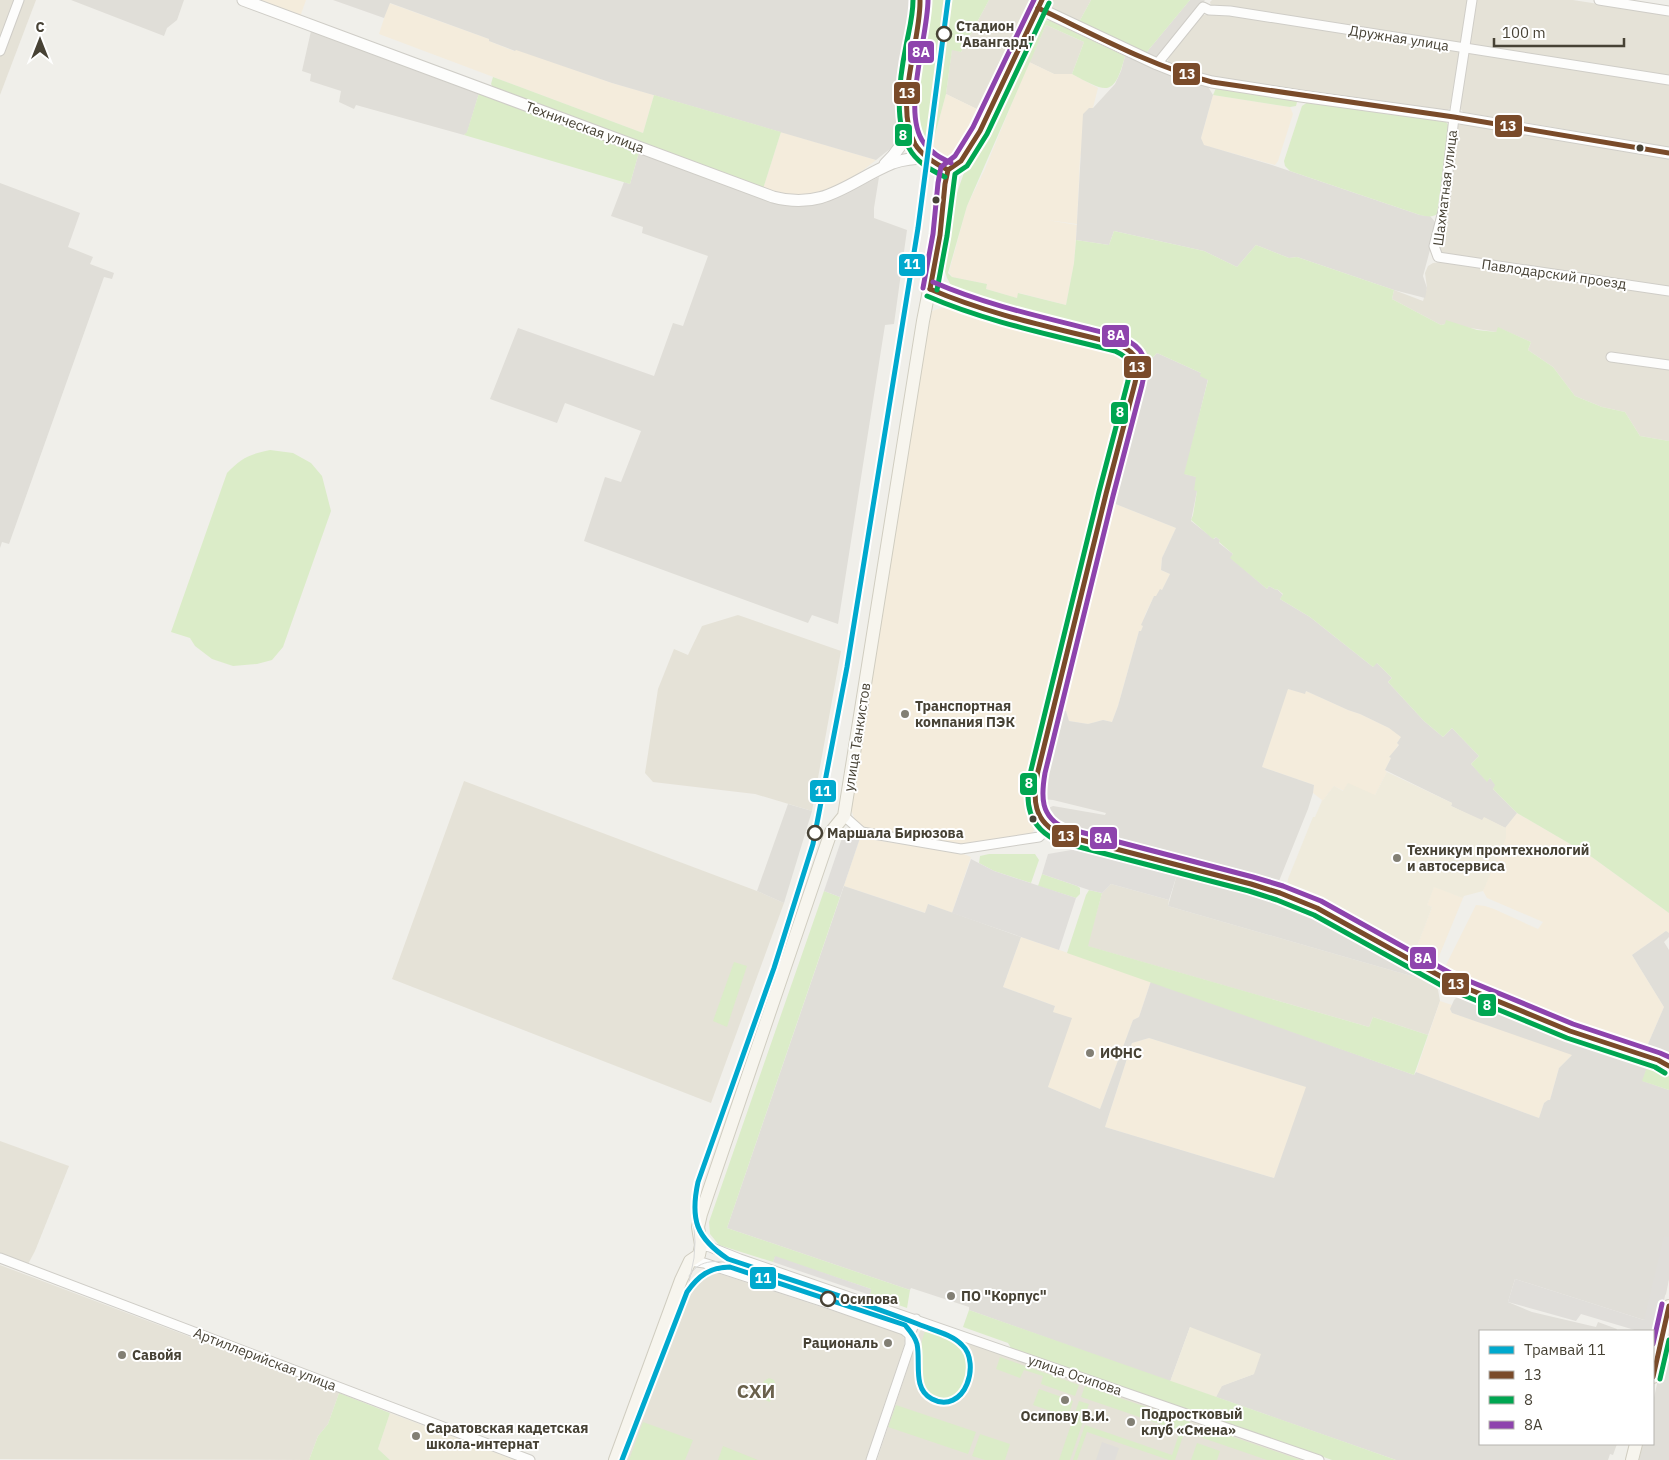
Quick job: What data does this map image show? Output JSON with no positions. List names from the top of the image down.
{
  "streets": {
    "main road": ["улица Танкистов"],
    "street": [
      "Дружная улица",
      "Техническая улица",
      "Шахматная улица",
      "Павлодарский проезд",
      "Артиллерийская улица",
      "улица Осипова"
    ]
  },
  "crossings": [
    ["Дружная улица", "Шахматная улица"],
    ["Шахматная улица", "Павлодарский проезд"],
    ["улица Танкистов", "улица Осипова"]
  ],
  "districts": ["СХИ"],
  "places": [
    "Стадион \"Авангард\"",
    "Транспортная компания ПЭК",
    "Маршала Бирюзова",
    "Техникум промтехнологий и автосервиса",
    "ИФНС",
    "ПО \"Корпус\"",
    "Осипова",
    "Рациональ",
    "Савойя",
    "Осипову В.И.",
    "Подростковый клуб «Смена»",
    "Саратовская кадетская школа-интернат"
  ],
  "lines": [
    "tram line 11",
    "transit line 13",
    "transit line 8",
    "transit line 8А"
  ],
  "legend": [
    "Трамвай 11",
    "13",
    "8",
    "8А"
  ],
  "scale_bar": "100 m",
  "north": "top"
}
